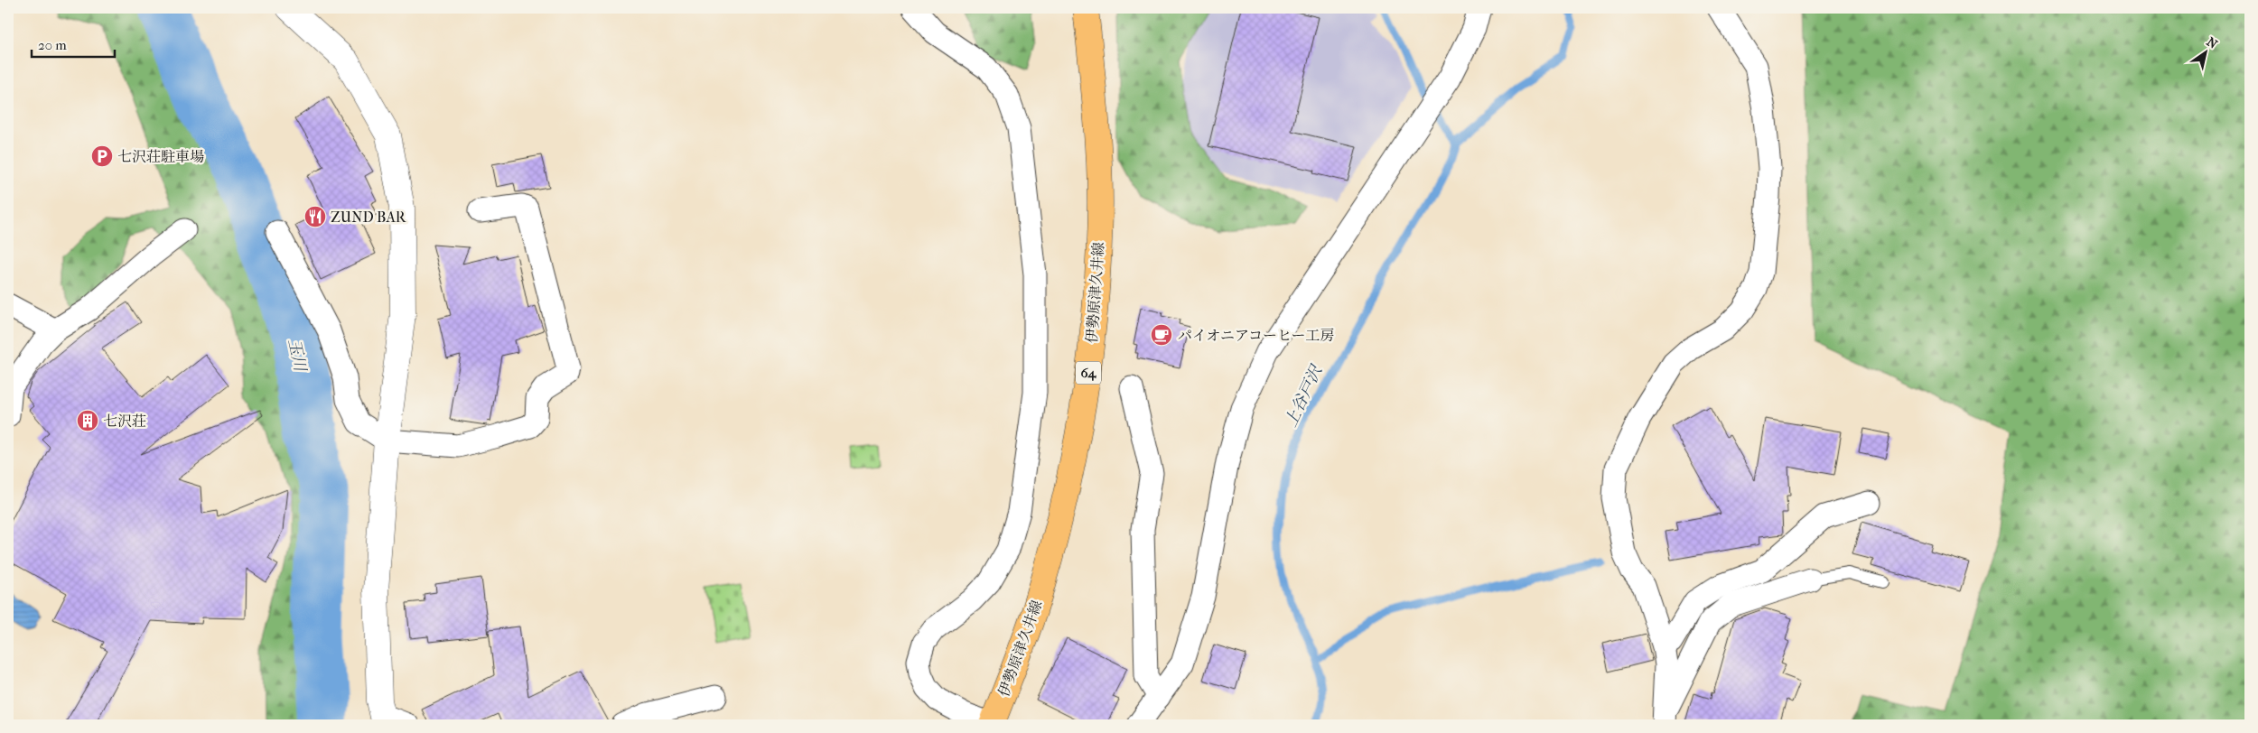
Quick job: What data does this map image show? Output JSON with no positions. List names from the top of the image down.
{
  "streets": {
    "main road": ["伊勢原津久井線", "64"]
  },
  "water": ["玉川", "上谷戸沢"],
  "places": {
    "parking": ["七沢荘駐車場"],
    "restaurant": ["ZUND BAR"],
    "cafe": ["パイオニアコーヒー工房"],
    "building": ["七沢荘"]
  },
  "scale_bar": "20 m",
  "north": "top right"
}
